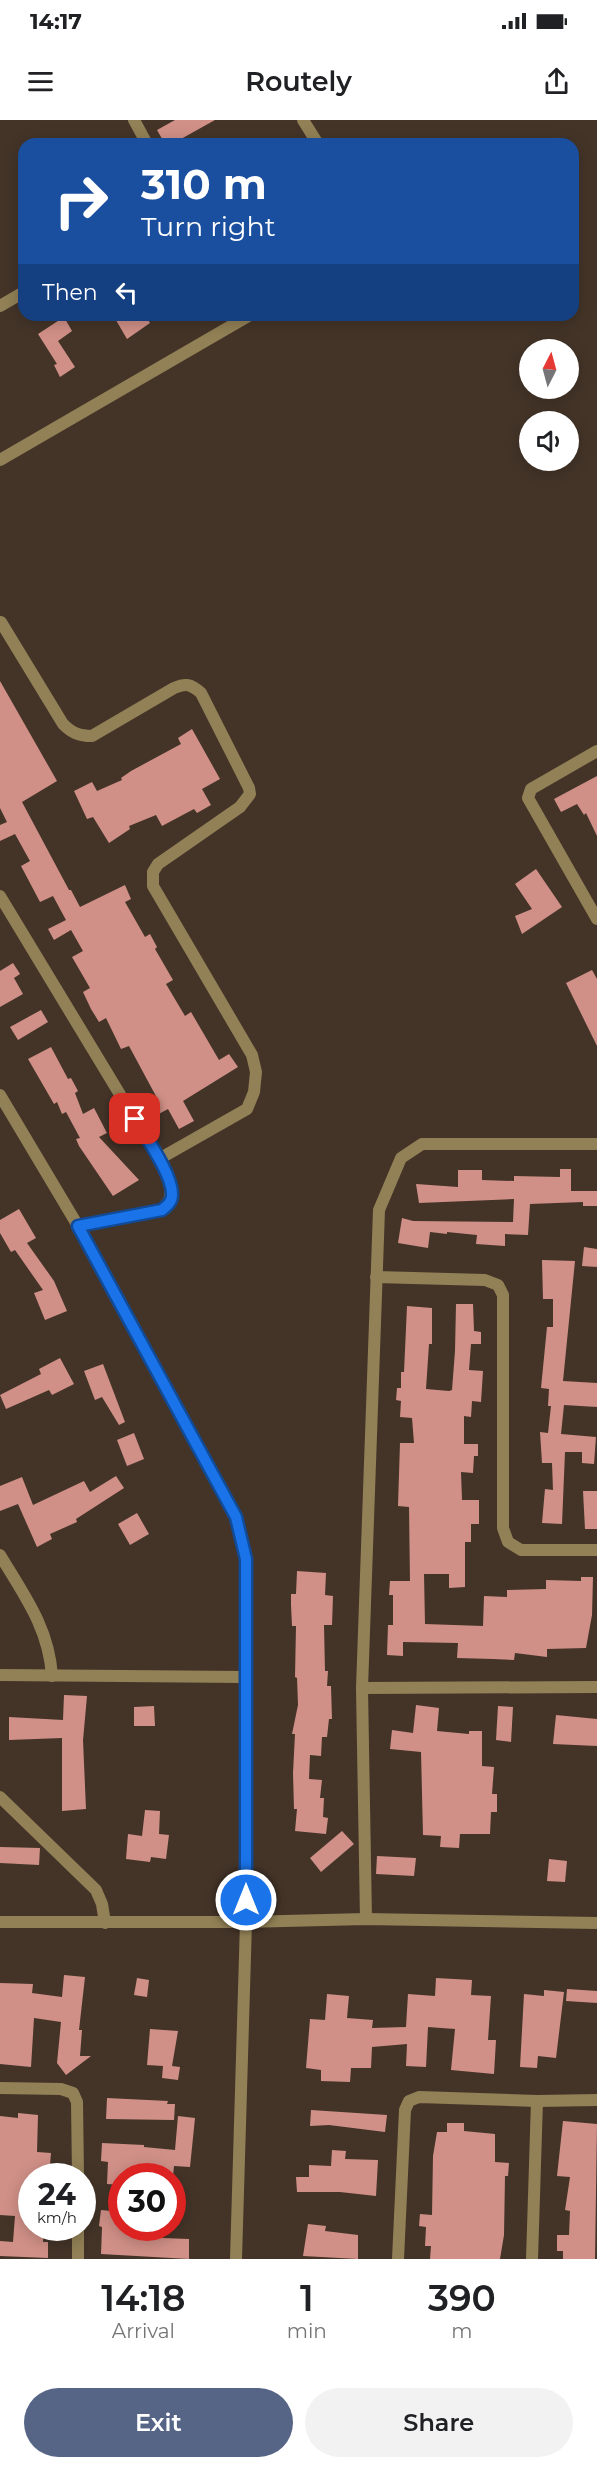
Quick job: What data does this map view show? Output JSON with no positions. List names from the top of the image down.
{
  "north": "top",
  "page": {
    "status": "14:17",
    "header": "Routely",
    "turn": ["310 m", "Turn right"],
    "then": "Then",
    "speed": "24 km/h",
    "limit": "30",
    "eta": [
      "14:18",
      "Arrival",
      "1",
      "min",
      "390",
      "m"
    ],
    "buttons": ["Exit", "Share"]
  }
}
